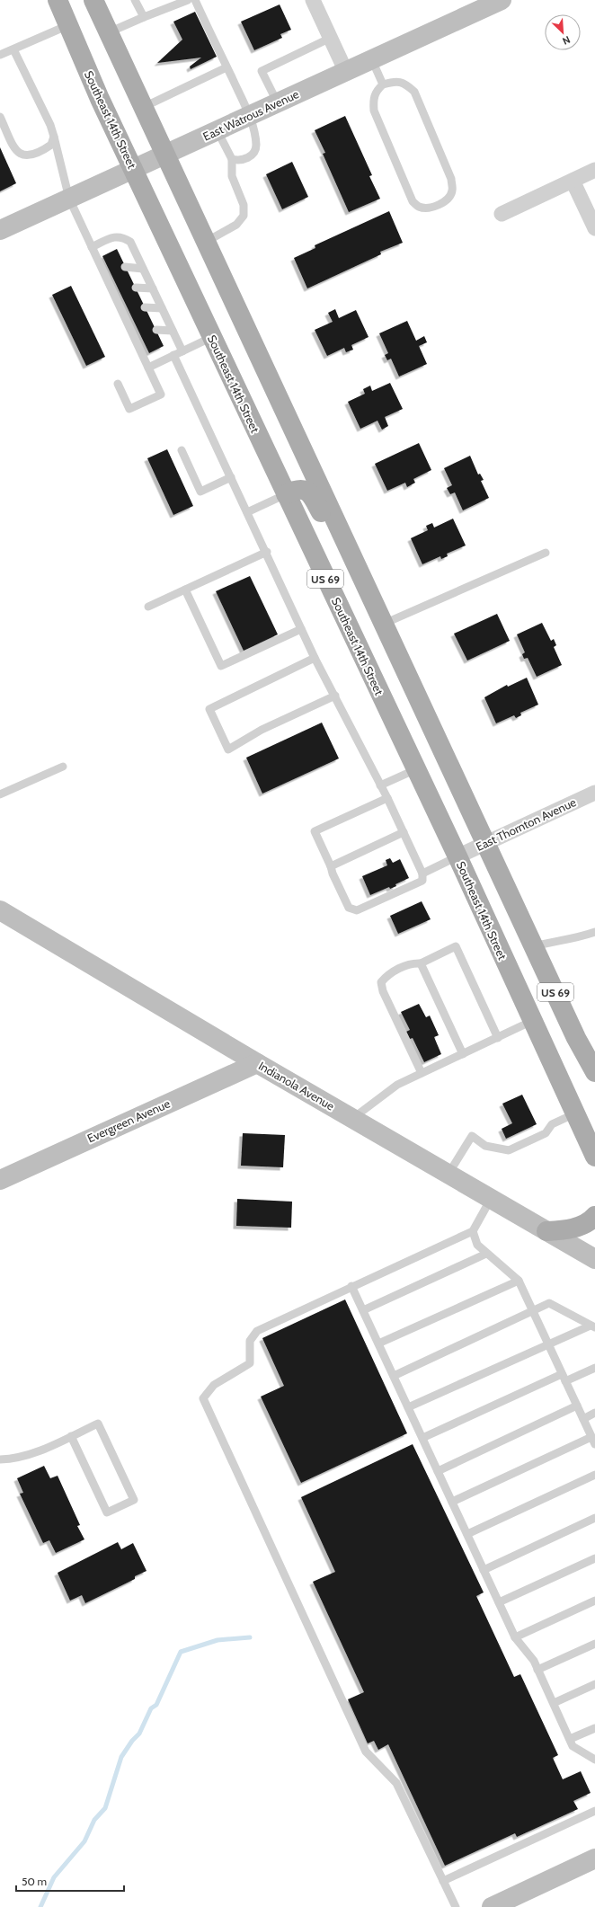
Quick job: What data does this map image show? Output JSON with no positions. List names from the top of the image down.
{
  "streets": {
    "main road": [
      "East Watrous Avenue",
      "Southeast 14th Street",
      "US 69",
      "Indianola Avenue",
      "Evergreen Avenue"
    ],
    "street": ["East Thornton Avenue"]
  },
  "crossings": [
    ["East Watrous Avenue", "Southeast 14th Street"],
    ["East Watrous Avenue", "US 69"],
    ["Southeast 14th Street", "East Thornton Avenue"],
    ["US 69", "East Thornton Avenue"],
    ["Indianola Avenue", "Evergreen Avenue"]
  ],
  "scale_bar": "50 m",
  "north": "bottom right"
}
